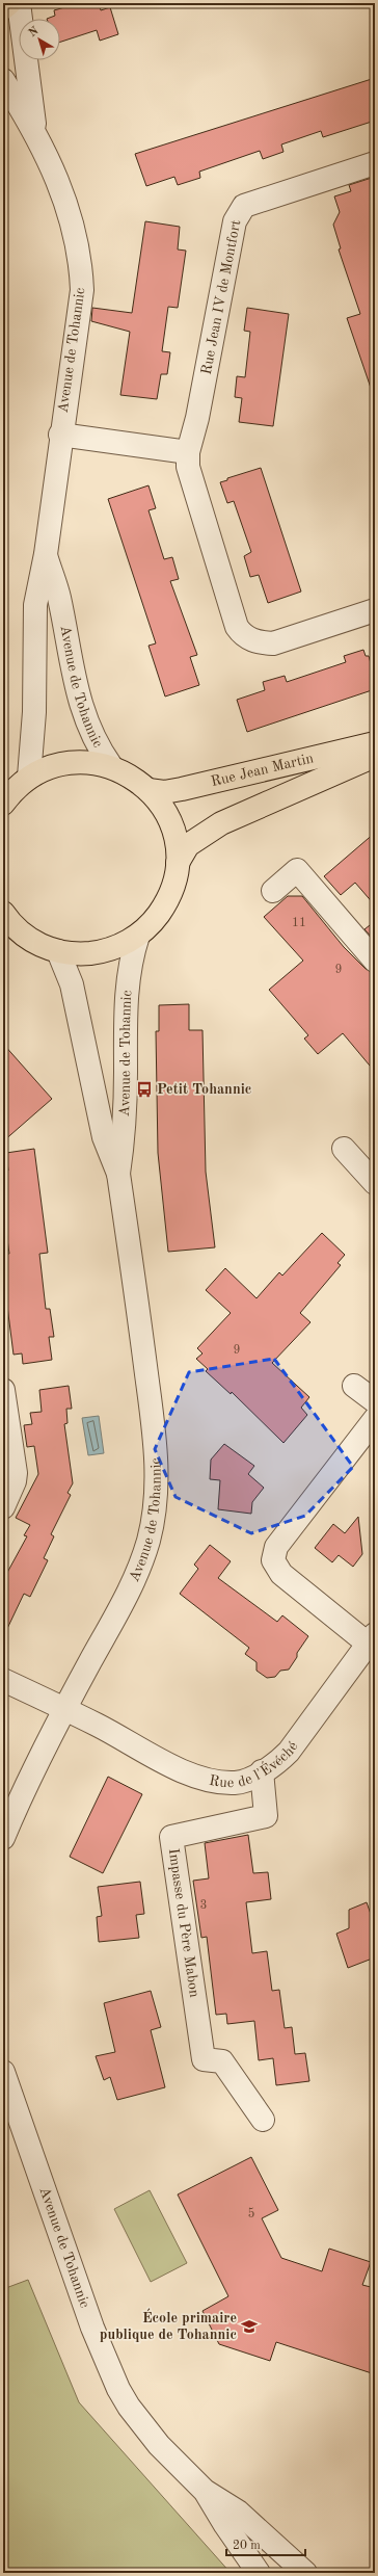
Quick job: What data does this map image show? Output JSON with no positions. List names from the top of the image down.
{
  "streets": {
    "main road": ["Rue Jean Martin"],
    "street": [
      "Rue Jean IV de Montfort",
      "Avenue de Tohannic",
      "Rue de l'Évéché",
      "Impasse du Père Mabon"
    ]
  },
  "crossings": [
    ["Avenue de Tohannic", "Rue de l'Évéché"],
    ["Rue de l'Évéché", "Impasse du Père Mabon"]
  ],
  "places": {
    "bus stop": ["Petit Tohannic"],
    "school or university": ["École primaire publique de Tohannic"]
  },
  "house_numbers": [
    "11",
    "9",
    "9",
    "3",
    "5"
  ],
  "scale_bar": "20 m",
  "north": "top left"
}
